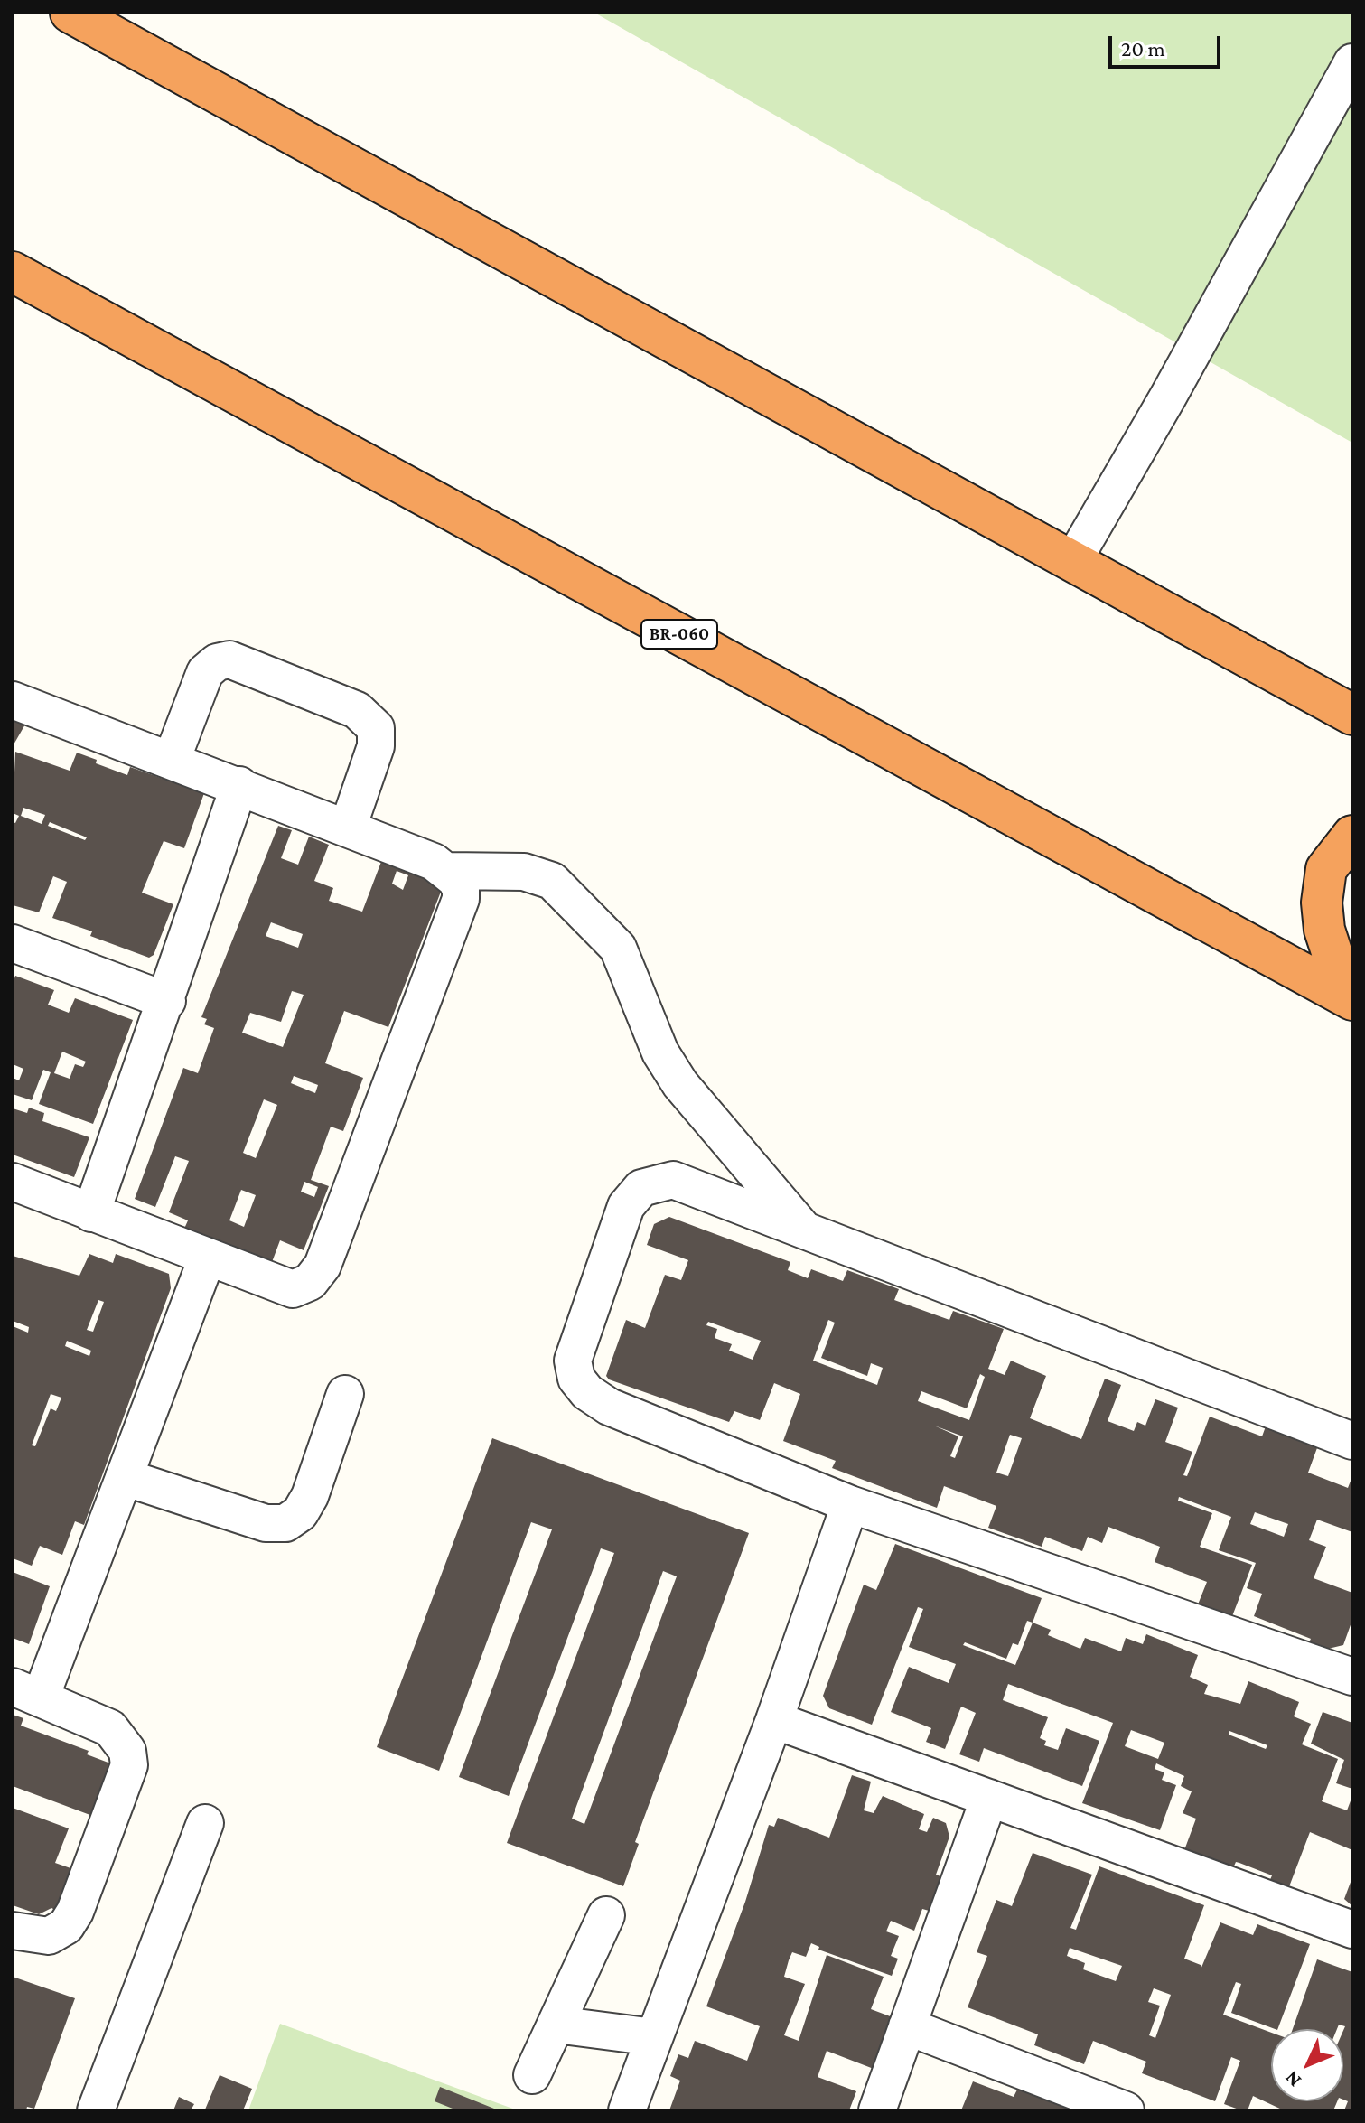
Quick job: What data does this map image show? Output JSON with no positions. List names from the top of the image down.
{
  "streets": {
    "highway": ["BR-060"]
  },
  "scale_bar": "20 m",
  "north": "bottom left"
}
